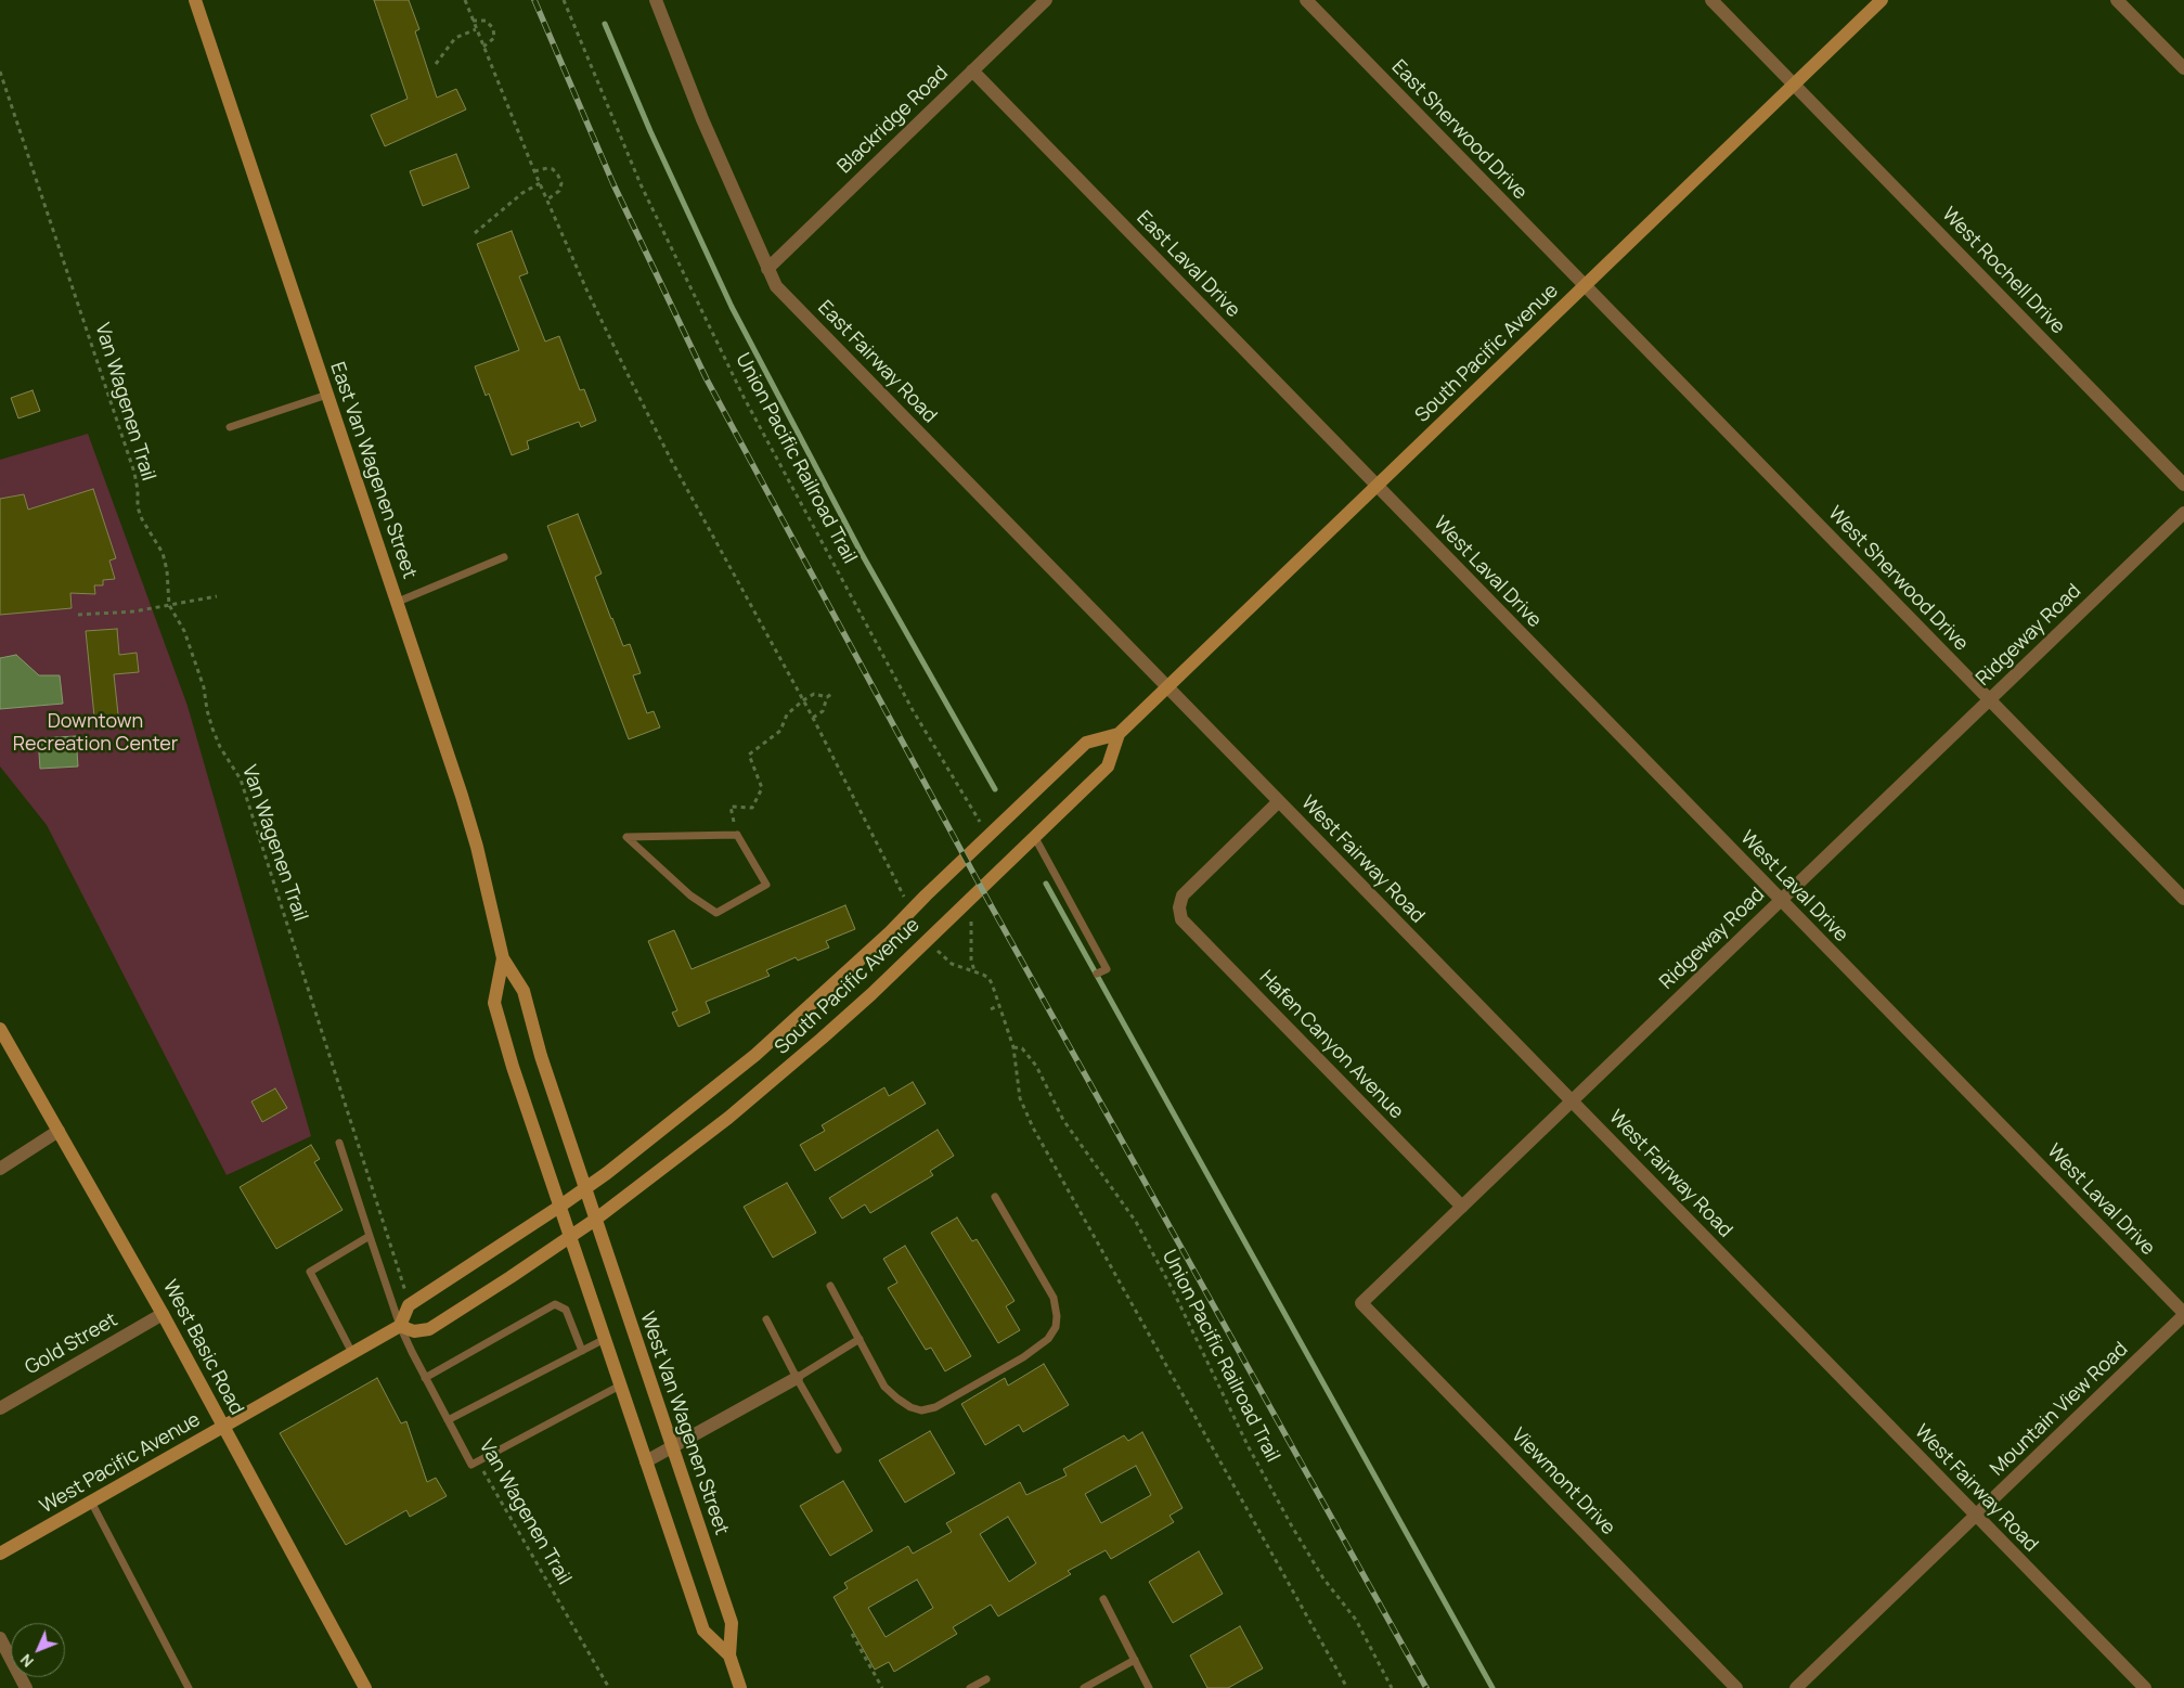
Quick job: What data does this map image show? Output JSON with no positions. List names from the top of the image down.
{
  "streets": {
    "street": [
      "Blackridge Road",
      "East Sherwood Drive",
      "East Laval Drive",
      "West Rochell Drive",
      "South Pacific Avenue",
      "East Fairway Road",
      "East Van Wagenen Street",
      "West Laval Drive",
      "West Sherwood Drive",
      "Ridgeway Road",
      "West Fairway Road",
      "Hafen Canyon Avenue",
      "Gold Street",
      "West Basic Road",
      "Mountain View Road",
      "West Van Wagenen Street",
      "West Pacific Avenue",
      "Viewmont Drive"
    ],
    "path": ["Van Wagenen Trail", "Union Pacific Railroad Trail"]
  },
  "crossings": [
    ["Blackridge Road", "East Laval Drive"],
    ["Blackridge Road", "East Fairway Road"],
    ["East Sherwood Drive", "South Pacific Avenue"],
    ["East Sherwood Drive", "West Sherwood Drive"],
    ["East Laval Drive", "South Pacific Avenue"],
    ["East Laval Drive", "West Laval Drive"],
    ["West Rochell Drive", "South Pacific Avenue"],
    ["South Pacific Avenue", "East Fairway Road"],
    ["South Pacific Avenue", "East Van Wagenen Street"],
    ["South Pacific Avenue", "West Laval Drive"],
    ["South Pacific Avenue", "West Sherwood Drive"],
    ["South Pacific Avenue", "West Fairway Road"],
    ["South Pacific Avenue", "West Van Wagenen Street"],
    ["East Fairway Road", "West Fairway Road"],
    ["East Van Wagenen Street", "West Van Wagenen Street"],
    ["West Laval Drive", "Ridgeway Road"],
    ["West Laval Drive", "Mountain View Road"],
    ["West Sherwood Drive", "Ridgeway Road"],
    ["Ridgeway Road", "West Fairway Road"],
    ["Ridgeway Road", "Hafen Canyon Avenue"],
    ["Ridgeway Road", "Viewmont Drive"],
    ["West Fairway Road", "Hafen Canyon Avenue"],
    ["West Fairway Road", "Mountain View Road"],
    ["Gold Street", "West Basic Road"],
    ["West Basic Road", "West Pacific Avenue"]
  ],
  "parks": ["Downtown Recreation Center"],
  "north": "bottom left"
}
